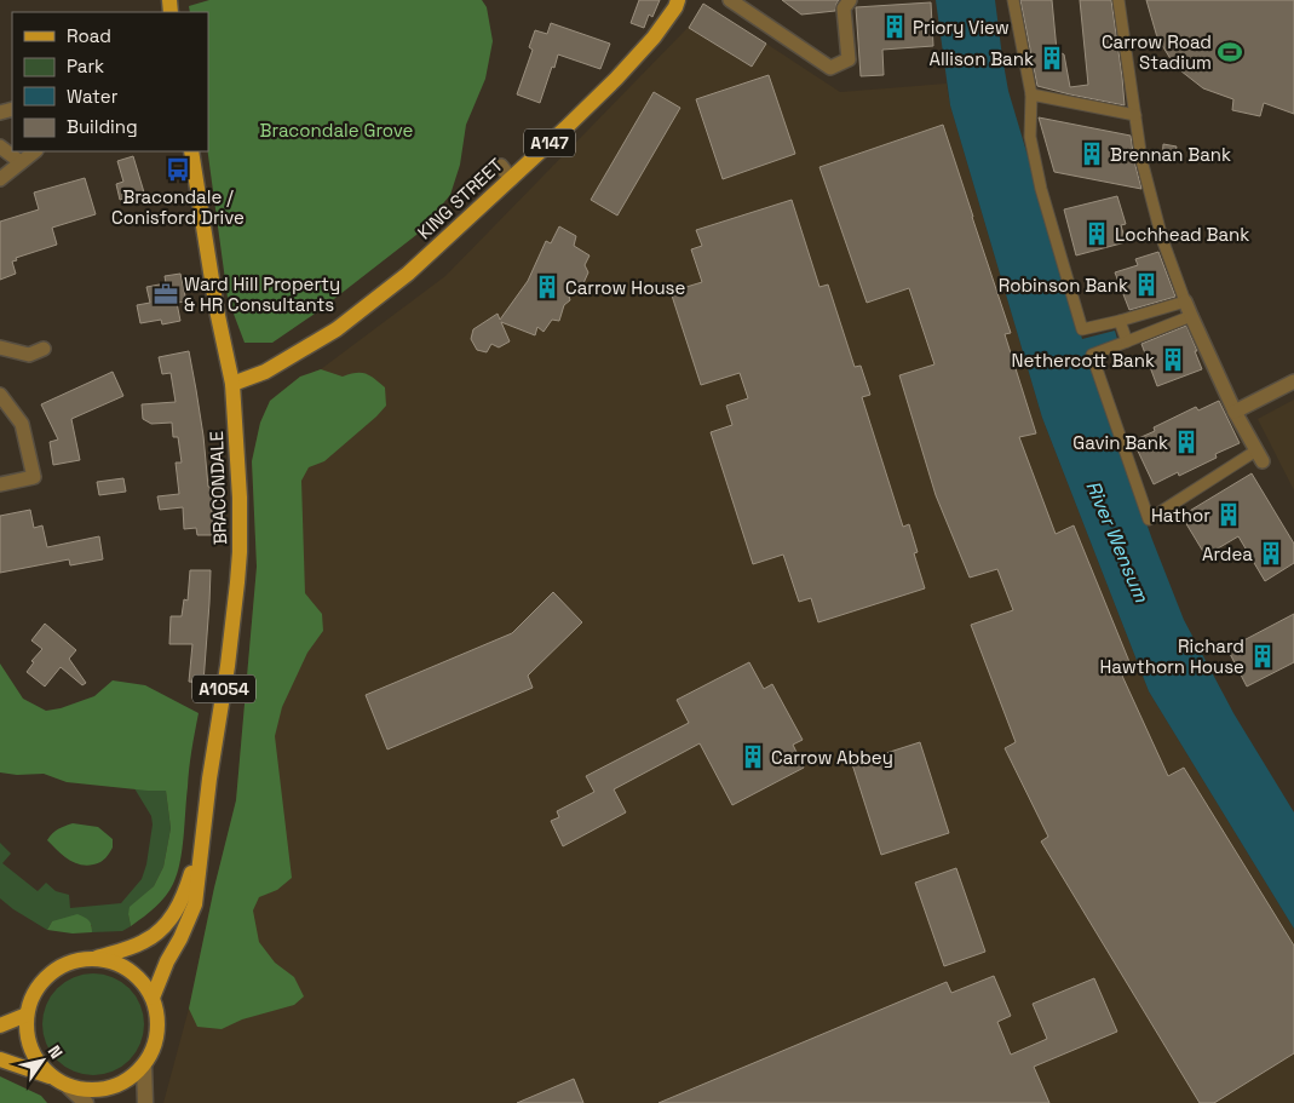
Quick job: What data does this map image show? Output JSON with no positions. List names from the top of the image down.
{
  "streets": {
    "main road": [
      "A147",
      "KING STREET",
      "BRACONDALE",
      "A1054"
    ]
  },
  "crossings": [
    ["KING STREET", "BRACONDALE"]
  ],
  "water": ["River Wensum"],
  "parks": ["Bracondale Grove"],
  "places": {
    "building": [
      "Priory View",
      "Allison Bank",
      "Brennan Bank",
      "Lochhead Bank",
      "Robinson Bank",
      "Carrow House",
      "Nethercott Bank",
      "Gavin Bank",
      "Hathor",
      "Ardea",
      "Richard Hawthorn House",
      "Carrow Abbey"
    ],
    "sports": ["Carrow Road Stadium"],
    "bus stop": ["Bracondale / Conisford Drive"],
    "office": ["Ward Hill Property & HR Consultants"]
  },
  "legend": [
    "Road",
    "Park",
    "Water",
    "Building"
  ],
  "north": "top right"
}
